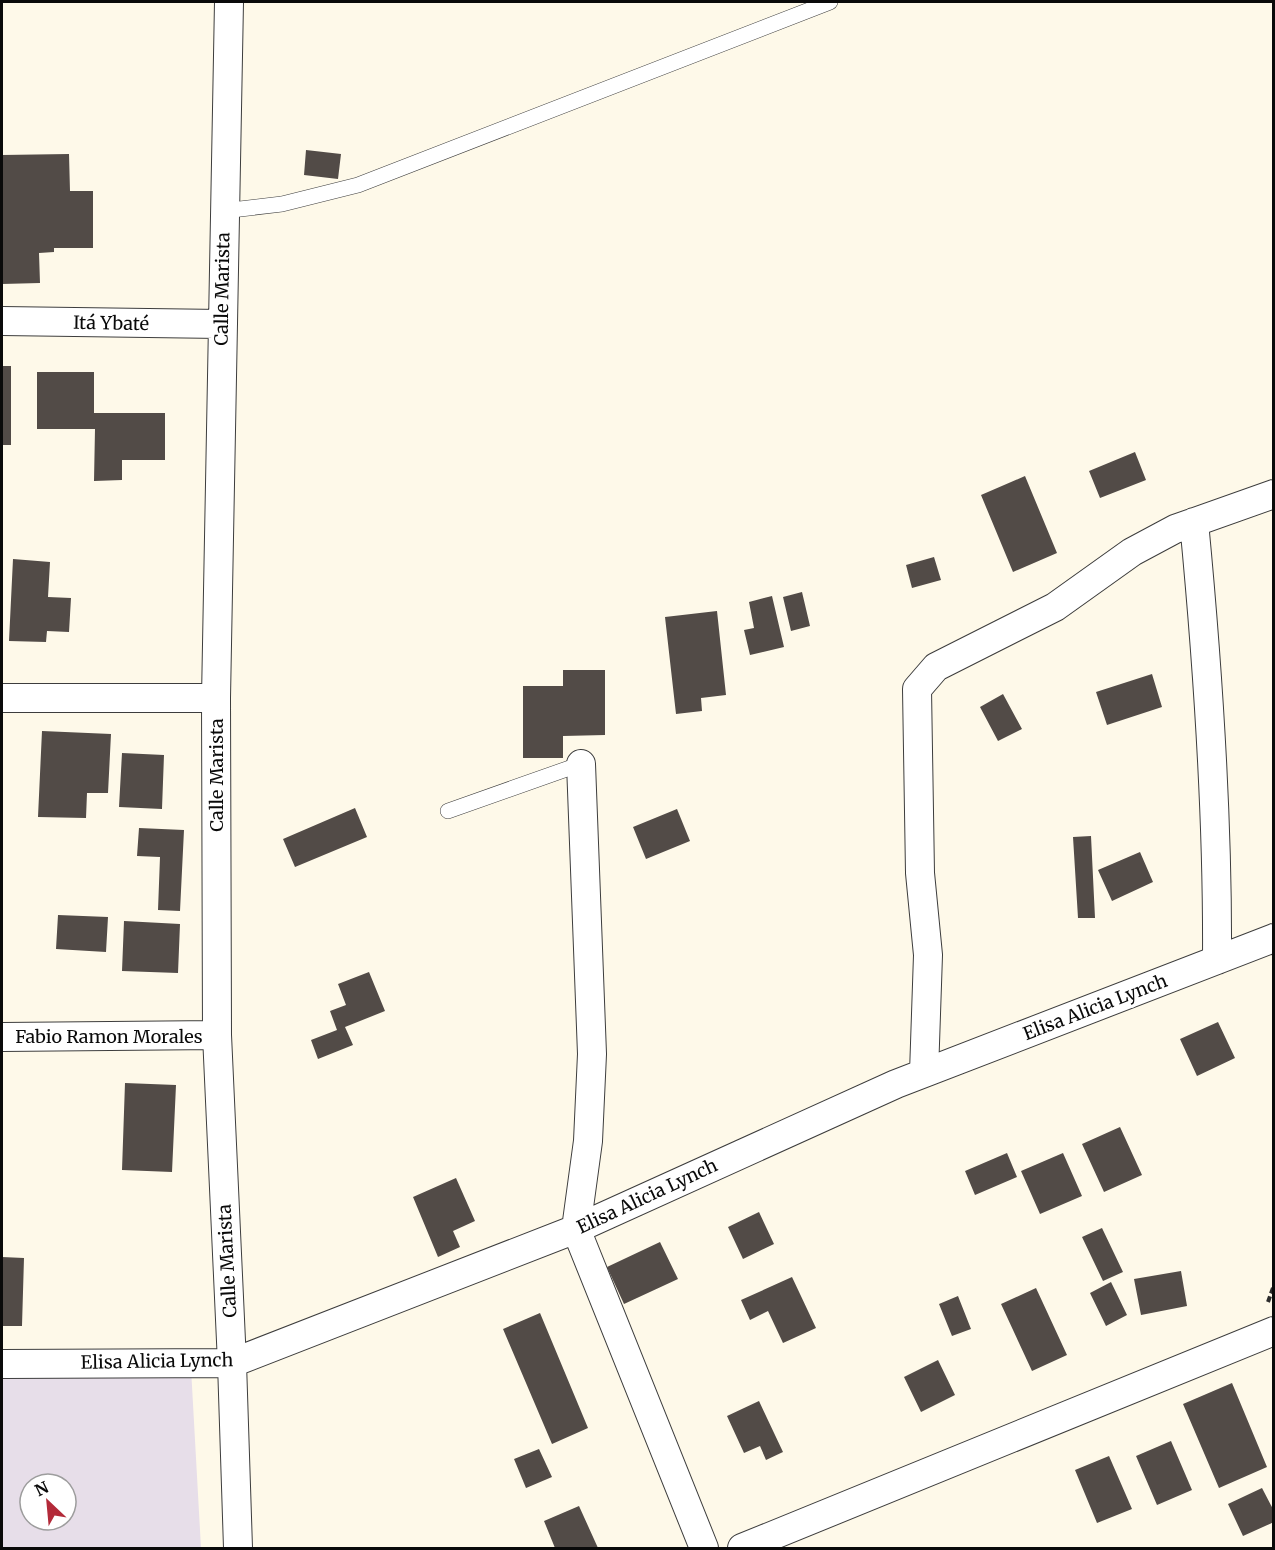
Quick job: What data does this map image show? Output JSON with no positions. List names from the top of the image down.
{
  "streets": {
    "street": [
      "Calle Marista",
      "Itá Ybaté",
      "Elisa Alicia Lynch",
      "Fabio Ramon Morales"
    ]
  },
  "crossings": [
    ["Calle Marista", "Itá Ybaté"],
    ["Calle Marista", "Elisa Alicia Lynch"],
    ["Calle Marista", "Fabio Ramon Morales"]
  ],
  "north": "top left"
}
